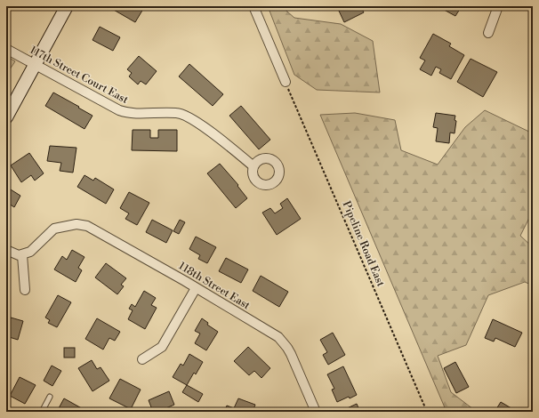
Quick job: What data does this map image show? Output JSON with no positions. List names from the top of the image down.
{
  "streets": {
    "street": ["117th Street Court East", "118th Street East"],
    "path": ["Pipeline Road East"]
  }
}
